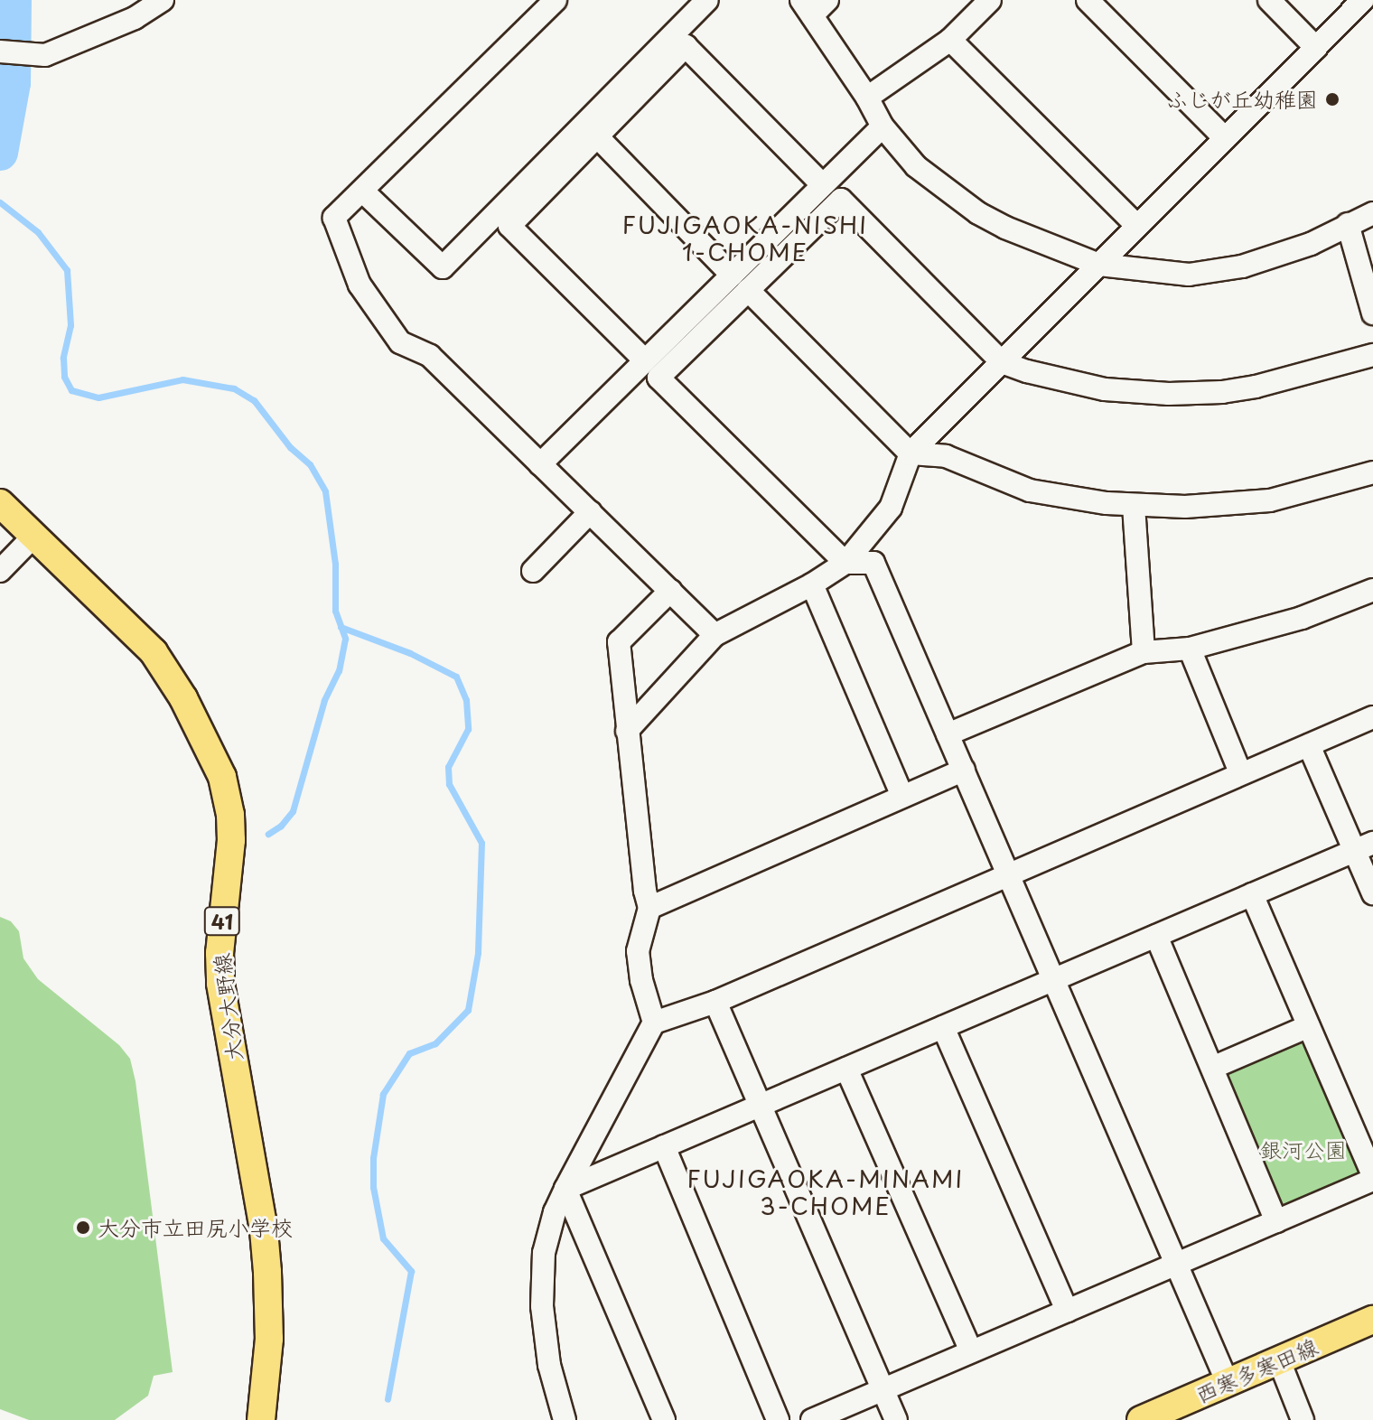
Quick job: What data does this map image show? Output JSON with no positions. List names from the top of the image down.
{
  "streets": {
    "main road": ["41", "大分大野線", "西寒多寒田線"]
  },
  "districts": ["FUJIGAOKA-NISHI 1-CHOME", "FUJIGAOKA-MINAMI 3-CHOME"],
  "parks": ["銀河公園"],
  "places": ["ふじが丘幼稚園", "大分市立田尻小学校"]
}
